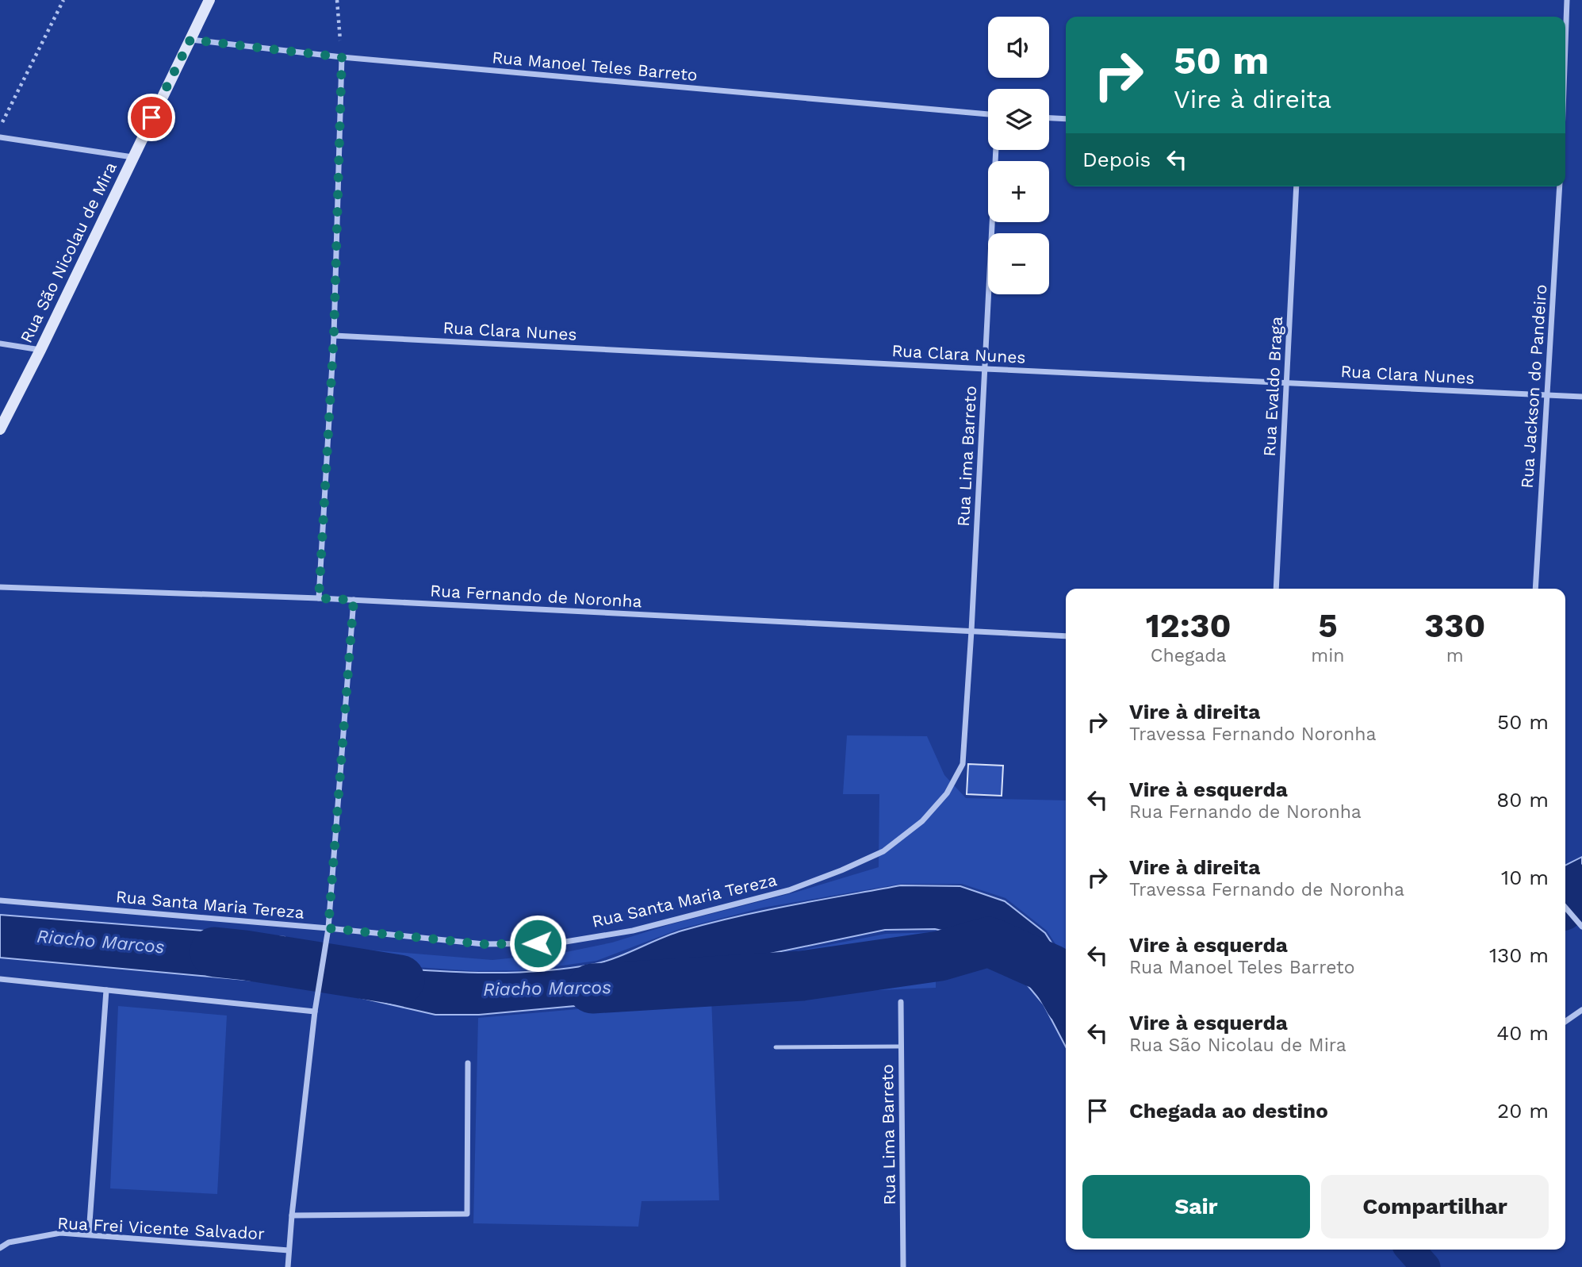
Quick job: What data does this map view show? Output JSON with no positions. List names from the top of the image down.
{
  "streets": {
    "street": [
      "Rua Manoel Teles Barreto",
      "Rua São Nicolau de Mira",
      "Rua Clara Nunes",
      "Rua Evaldo Braga",
      "Rua Jackson do Pandeiro",
      "Rua Lima Barreto",
      "Rua Fernando de Noronha",
      "Rua Santa Maria Tereza",
      "Rua Frei Vicente Salvador"
    ]
  },
  "crossings": [
    ["Rua Manoel Teles Barreto", "Rua São Nicolau de Mira"],
    ["Rua Clara Nunes", "Rua Evaldo Braga"],
    ["Rua Clara Nunes", "Rua Jackson do Pandeiro"],
    ["Rua Clara Nunes", "Rua Lima Barreto"],
    ["Rua Lima Barreto", "Rua Fernando de Noronha"],
    ["Rua Lima Barreto", "Rua Santa Maria Tereza"]
  ],
  "water": ["Riacho Marcos"],
  "page": {
    "map_buttons": ["+", "−"],
    "turn": ["50 m", "Vire à direita"],
    "then": "Depois",
    "eta": [
      "12:30",
      "Chegada",
      "5",
      "min",
      "330",
      "m"
    ],
    "list": [
      {
        "name": "Vire à direita",
        "note": "Travessa Fernando Noronha",
        "value": "50 m"
      },
      {
        "name": "Vire à esquerda",
        "note": "Rua Fernando de Noronha",
        "value": "80 m"
      },
      {
        "name": "Vire à direita",
        "note": "Travessa Fernando de Noronha",
        "value": "10 m"
      },
      {
        "name": "Vire à esquerda",
        "note": "Rua Manoel Teles Barreto",
        "value": "130 m"
      },
      {
        "name": "Vire à esquerda",
        "note": "Rua São Nicolau de Mira",
        "value": "40 m"
      },
      {
        "name": "Chegada ao destino",
        "value": "20 m"
      }
    ],
    "buttons": ["Sair", "Compartilhar"]
  }
}
